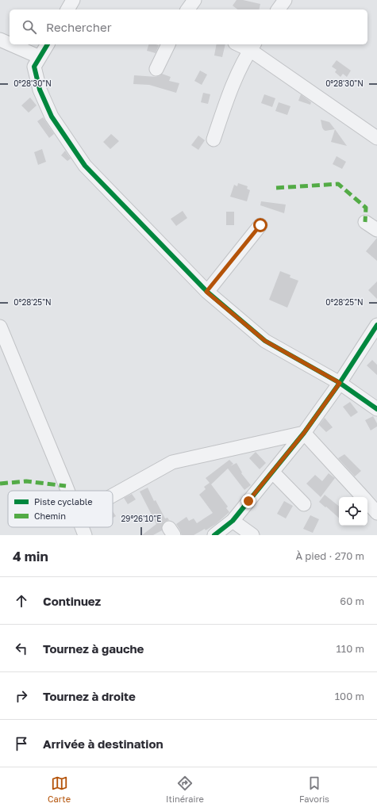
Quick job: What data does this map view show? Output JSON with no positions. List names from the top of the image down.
{
  "legend": ["Piste cyclable", "Chemin"],
  "page": {
    "search": "Rechercher",
    "heading": ["4 min", "À pied · 270 m"],
    "list": [
      ["Continuez", "60 m"],
      ["Tournez à gauche", "110 m"],
      ["Tournez à droite", "100 m"],
      "Arrivée à destination"
    ],
    "nav": ["Carte", "Itinéraire", "Favoris"]
  },
  "coordinates": ["0°28'30\"N", "0°28'25\"N", "29°26'10\"E"]
}
